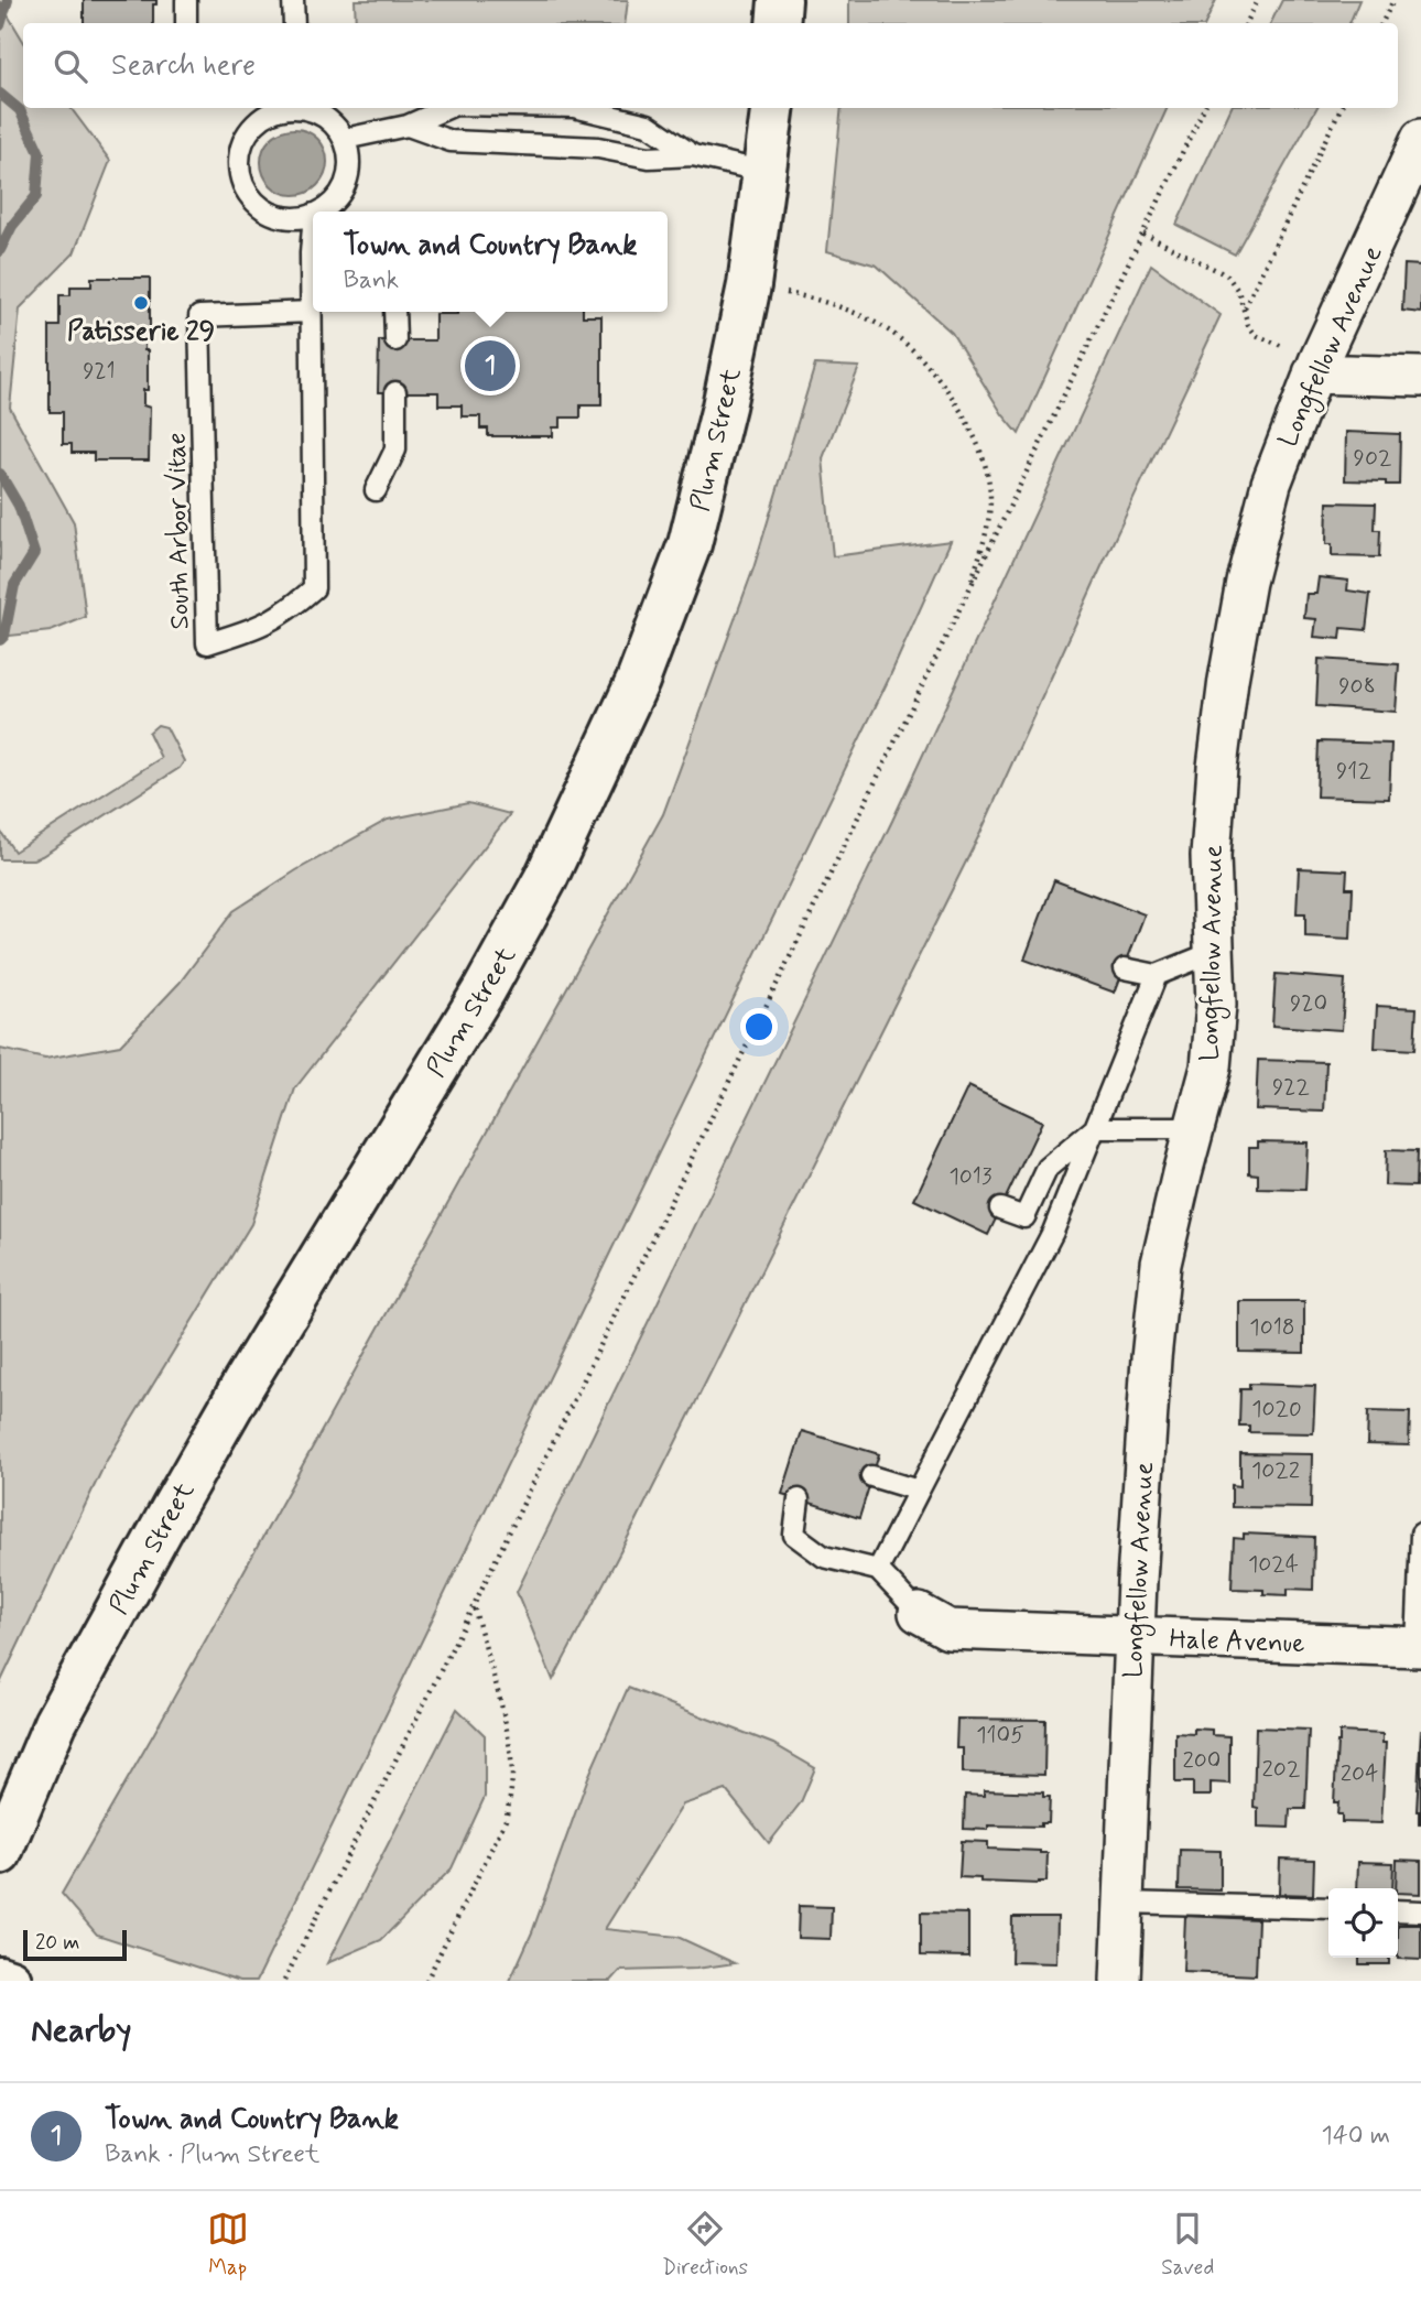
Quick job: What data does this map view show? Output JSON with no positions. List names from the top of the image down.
{
  "streets": {
    "main road": ["Plum Street"],
    "street": ["Longfellow Avenue", "Hale Avenue"],
    "lane": ["South Arbor Vitae"]
  },
  "crossings": [
    ["Longfellow Avenue", "Hale Avenue"]
  ],
  "places": ["Patisserie 29"],
  "house_numbers": [
    "921",
    "902",
    "908",
    "912",
    "920",
    "922",
    "1013",
    "1018",
    "1020",
    "1022",
    "1024",
    "1105",
    "200",
    "202",
    "204"
  ],
  "scale_bar": "20 m",
  "page": {
    "search": "Search here",
    "popup": ["Town and Country Bank", "Bank"],
    "pins": "1",
    "scale": "20 m",
    "heading": "Nearby",
    "list": [
      {
        "mark": "1",
        "name": "Town and Country Bank",
        "note": "Bank · Plum Street",
        "value": "140 m"
      }
    ],
    "nav": ["Map", "Directions", "Saved"]
  }
}
